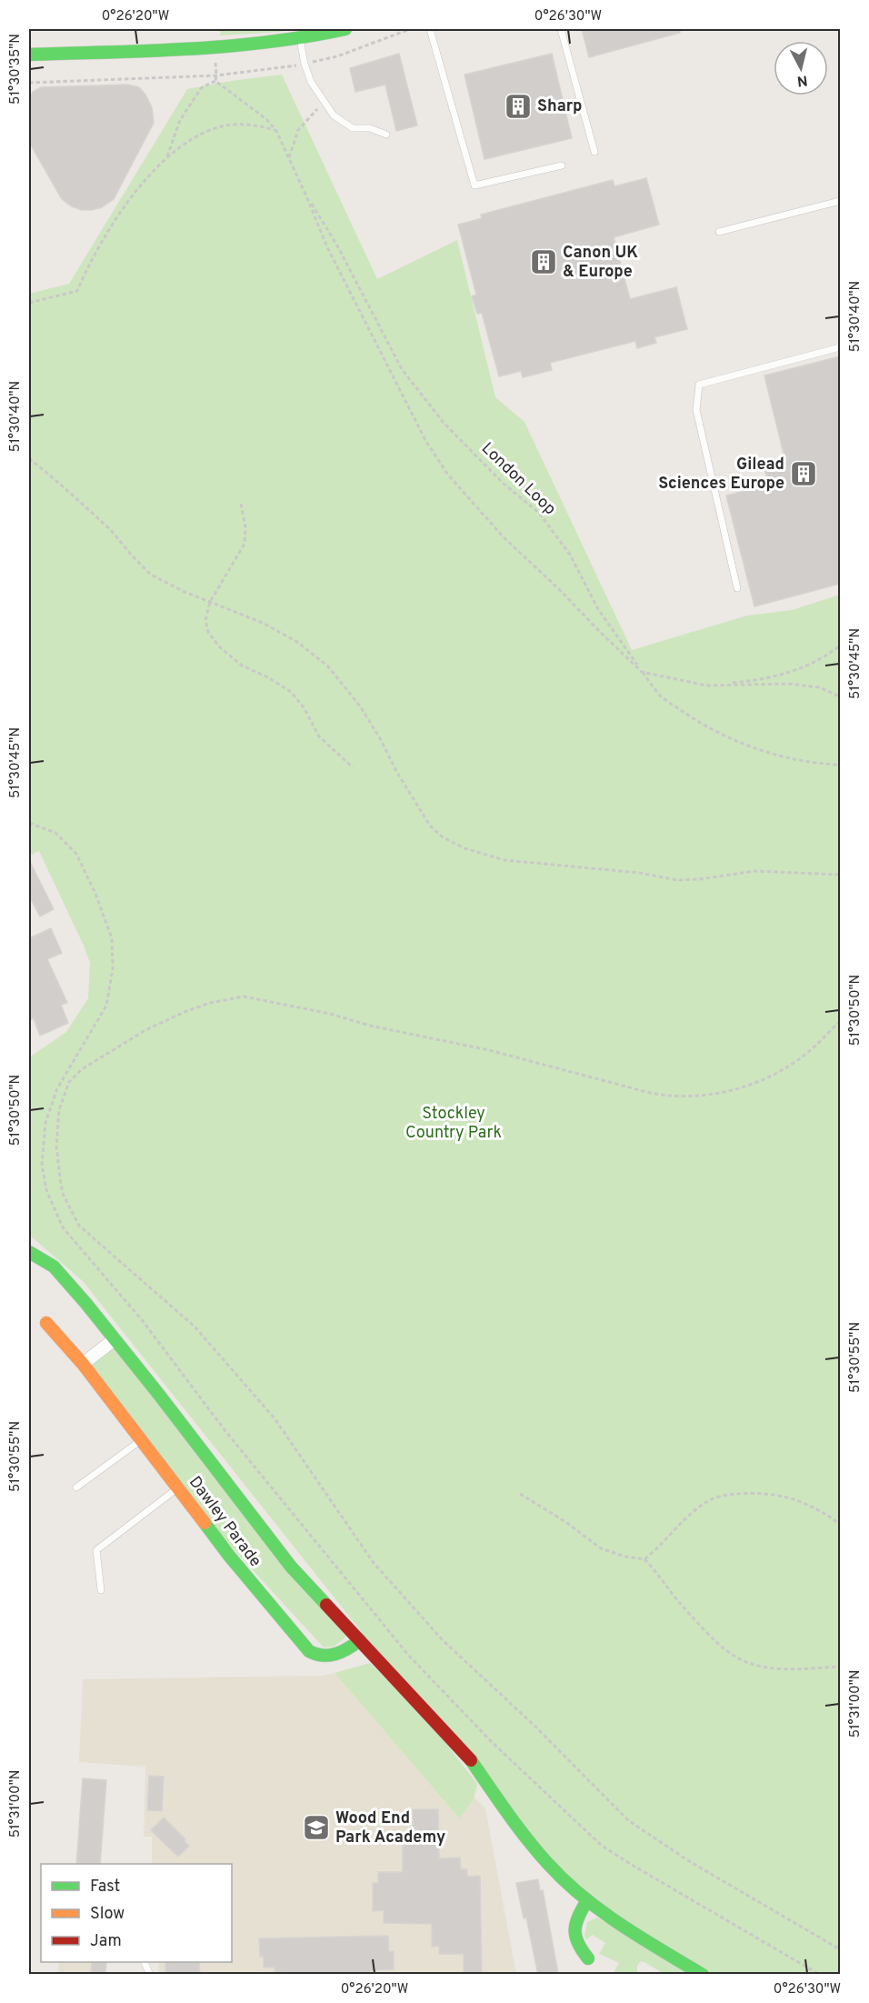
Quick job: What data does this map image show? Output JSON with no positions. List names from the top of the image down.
{
  "streets": {
    "main road": ["Dawley Parade"],
    "path": ["London Loop"]
  },
  "parks": ["Stockley Country Park"],
  "places": {
    "building": ["Sharp", "Canon UK & Europe", "Gilead Sciences Europe"],
    "school or university": ["Wood End Park Academy"]
  },
  "legend": ["Fast", "Slow", "Jam"],
  "north": "bottom",
  "coordinates": [
    "0°26'20\"W",
    "0°26'30\"W",
    "51°30'35\"N",
    "51°30'40\"N",
    "51°30'45\"N",
    "51°30'50\"N",
    "51°30'55\"N",
    "51°31'00\"N"
  ]
}
